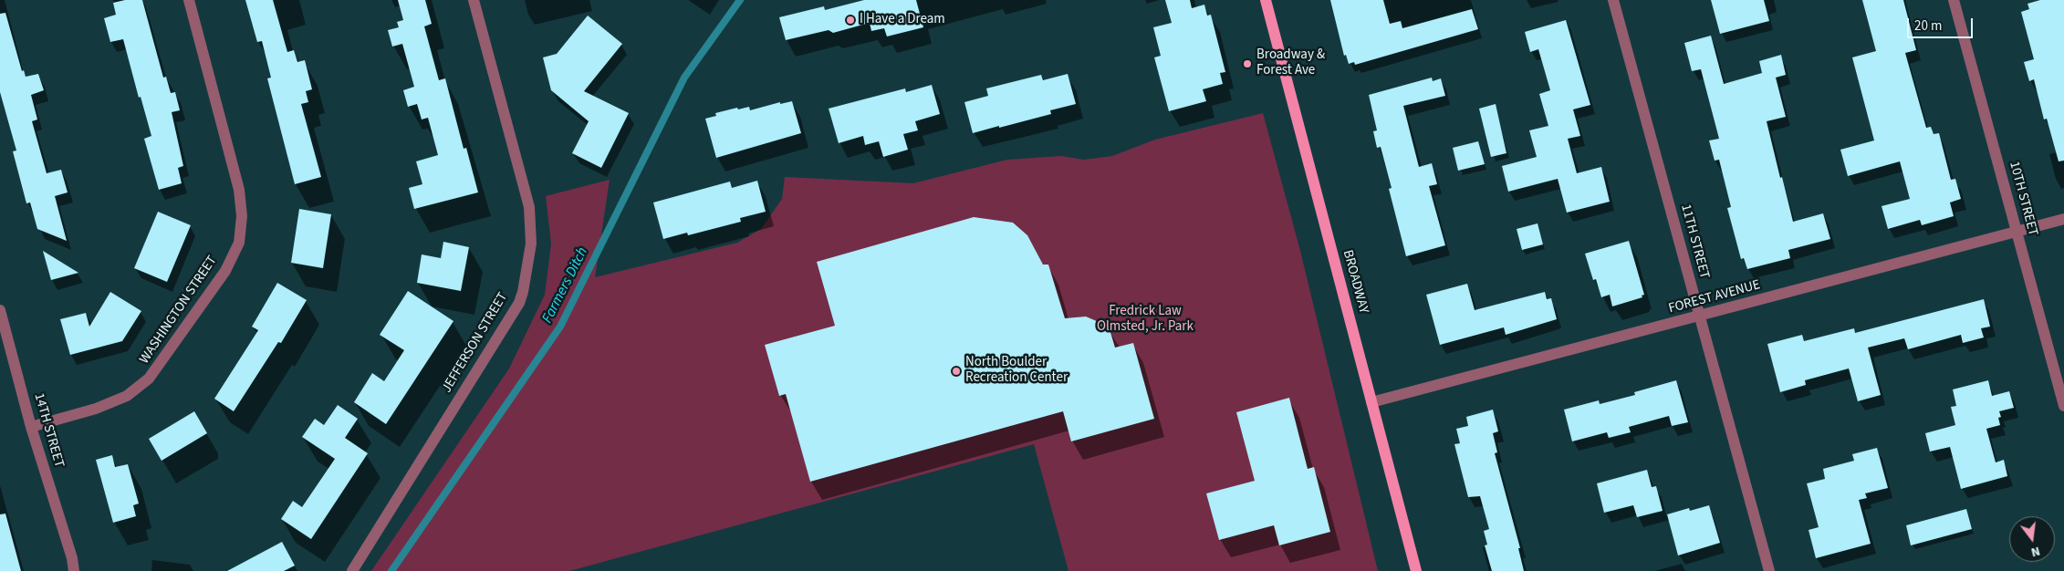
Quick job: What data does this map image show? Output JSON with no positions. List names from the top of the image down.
{
  "streets": {
    "main road": ["BROADWAY"],
    "street": [
      "10TH STREET",
      "11TH STREET",
      "FOREST AVENUE",
      "WASHINGTON STREET",
      "JEFFERSON STREET",
      "14TH STREET"
    ]
  },
  "crossings": [
    ["10TH STREET", "FOREST AVENUE"],
    ["11TH STREET", "FOREST AVENUE"],
    ["BROADWAY", "FOREST AVENUE"],
    ["WASHINGTON STREET", "14TH STREET"]
  ],
  "water": ["Farmers Ditch"],
  "parks": ["Fredrick Law Olmsted, Jr. Park"],
  "places": ["I Have a Dream", "Broadway & Forest Ave", "North Boulder Recreation Center"],
  "scale_bar": "20 m",
  "north": "bottom"
}
